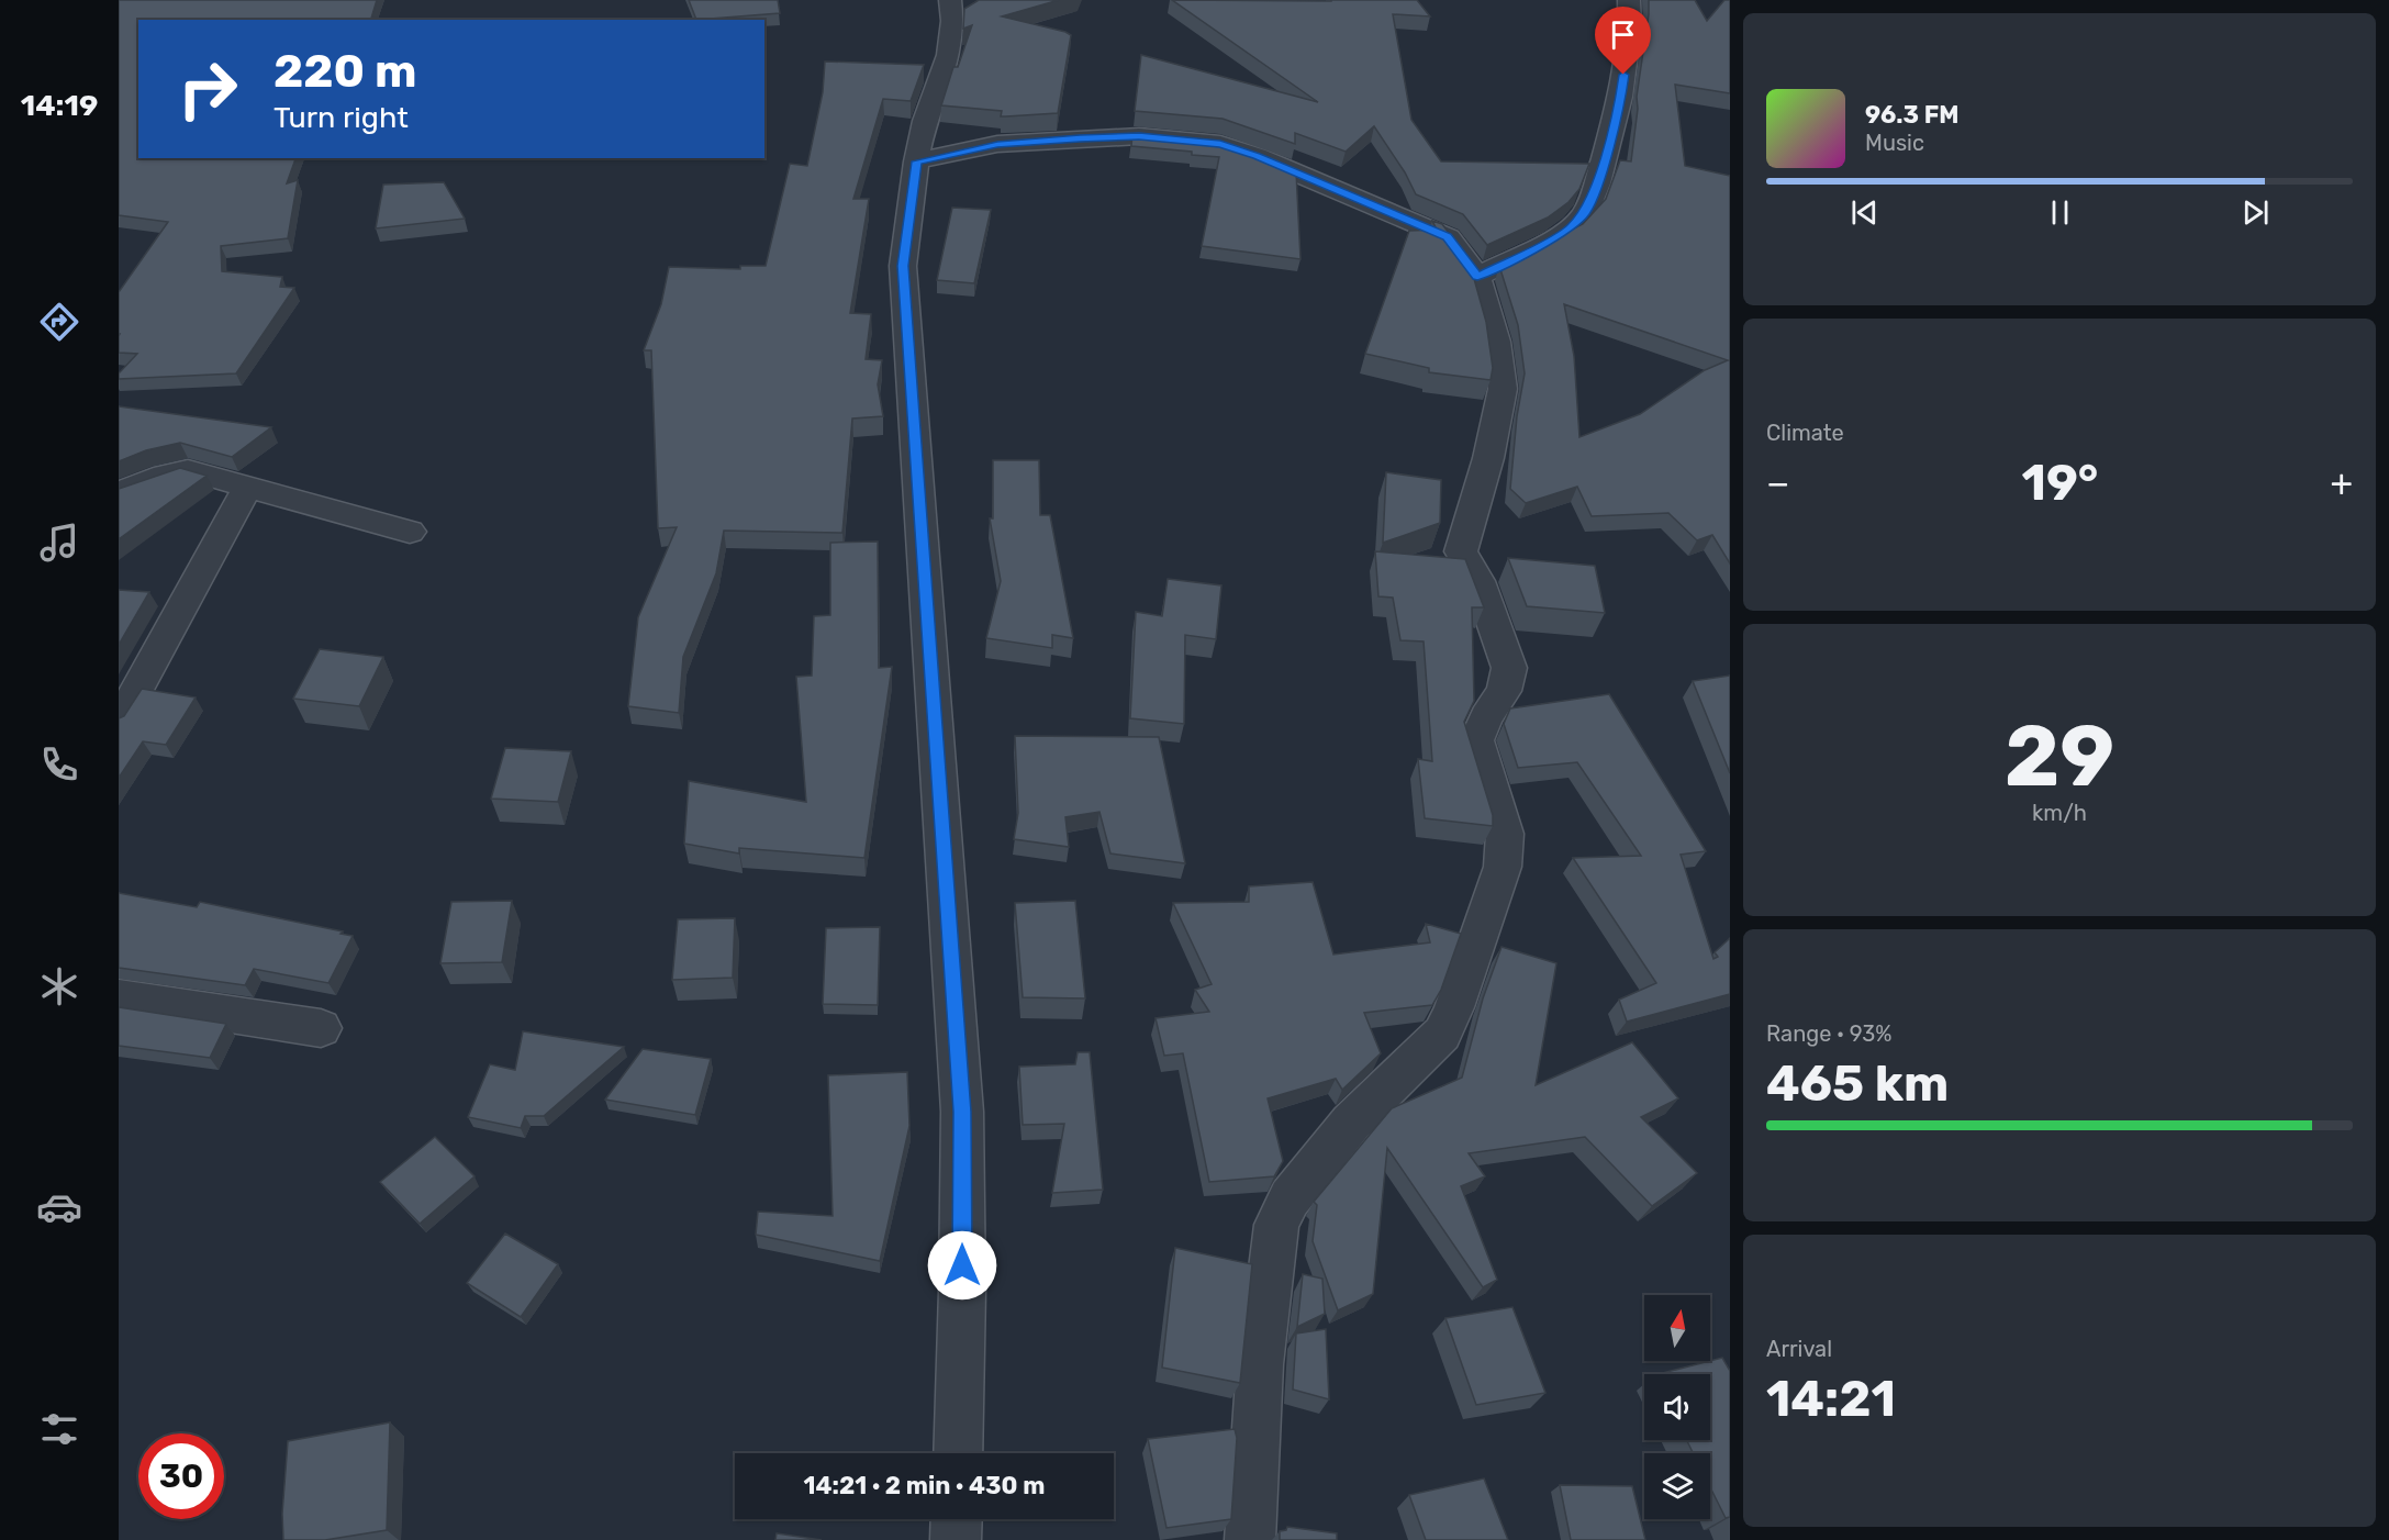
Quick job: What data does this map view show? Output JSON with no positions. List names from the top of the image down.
{
  "north": "top",
  "page": {
    "tabs": "14:19",
    "turn": ["220 m", "Turn right"],
    "song": ["96.3 FM", "Music"],
    "tile": [
      "Climate",
      ["29", "km/h"],
      ["Range · 93%", "465 km"],
      ["Arrival", "14:21"]
    ],
    "heat": ["−", "19°", "+"],
    "limit": "30",
    "trip": "14:21 · 2 min · 430 m"
  }
}
